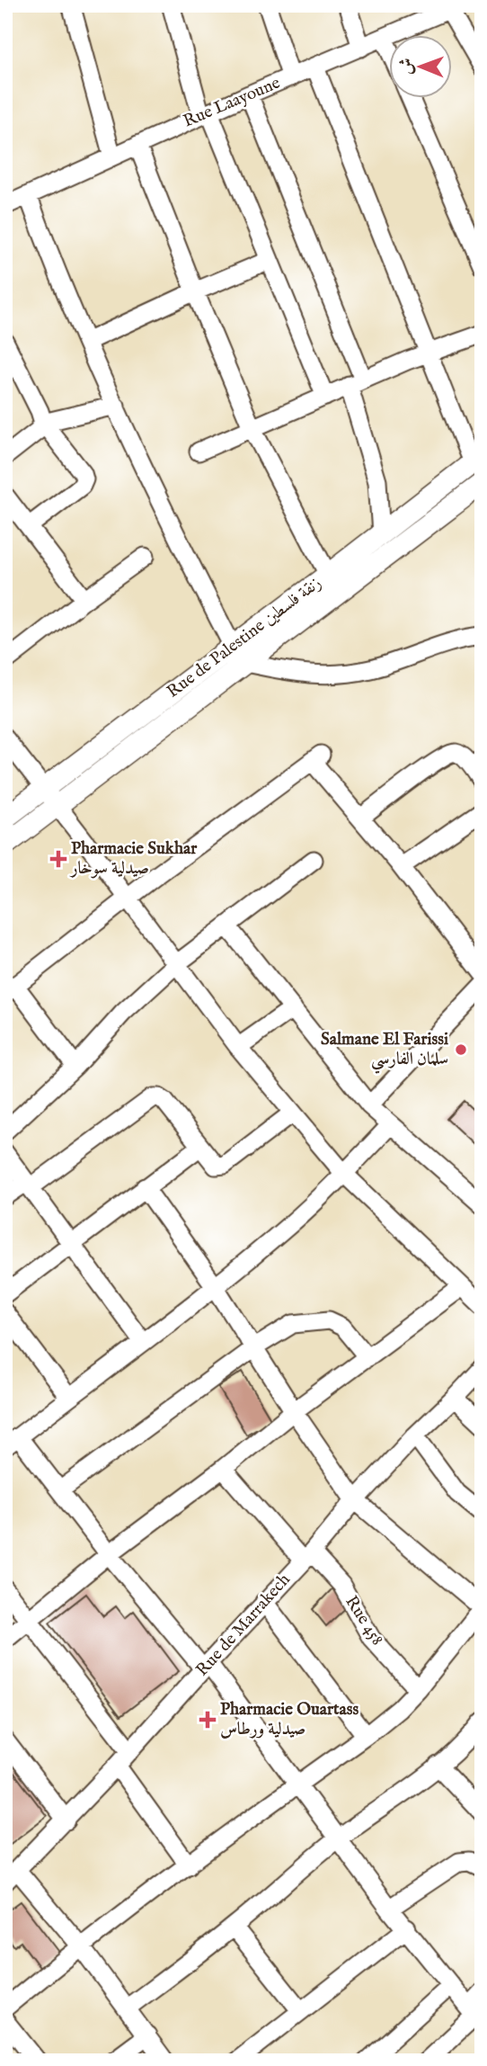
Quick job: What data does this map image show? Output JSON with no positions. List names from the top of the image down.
{
  "streets": {
    "main road": ["Rue de Palestine زنقة فلسطين"],
    "street": ["Rue Laayoune", "Rue 458", "Rue de Marrakech"]
  },
  "crossings": [
    ["Rue 458", "Rue de Marrakech"]
  ],
  "places": {
    "health": ["Pharmacie Sukhar صيدلية سوخار", "Pharmacie Ouartass صيدلية ورطاس"],
    "other": ["Salmane El Farissi سلمان الفارسي"]
  },
  "north": "left"
}
